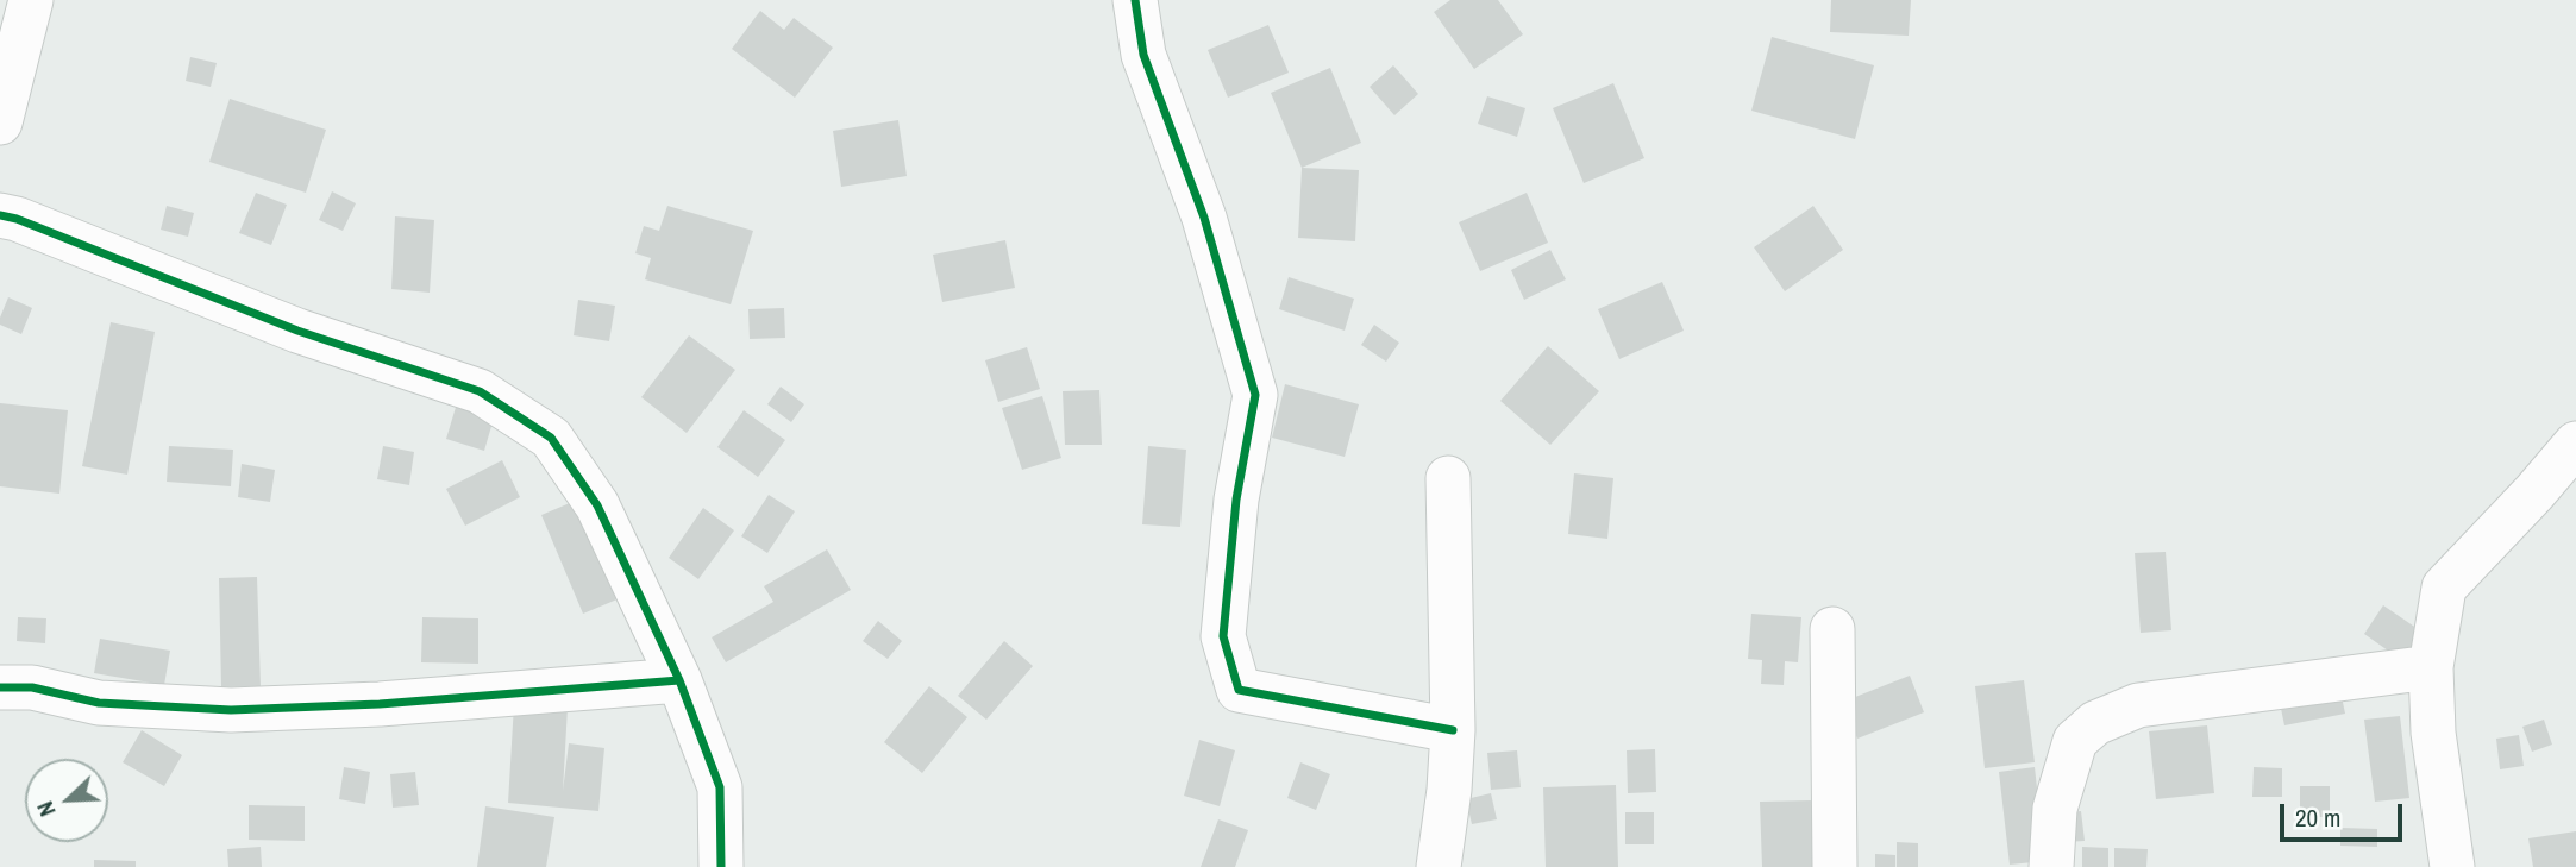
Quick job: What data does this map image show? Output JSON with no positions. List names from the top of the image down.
{
  "scale_bar": "20 m",
  "north": "bottom left"
}
